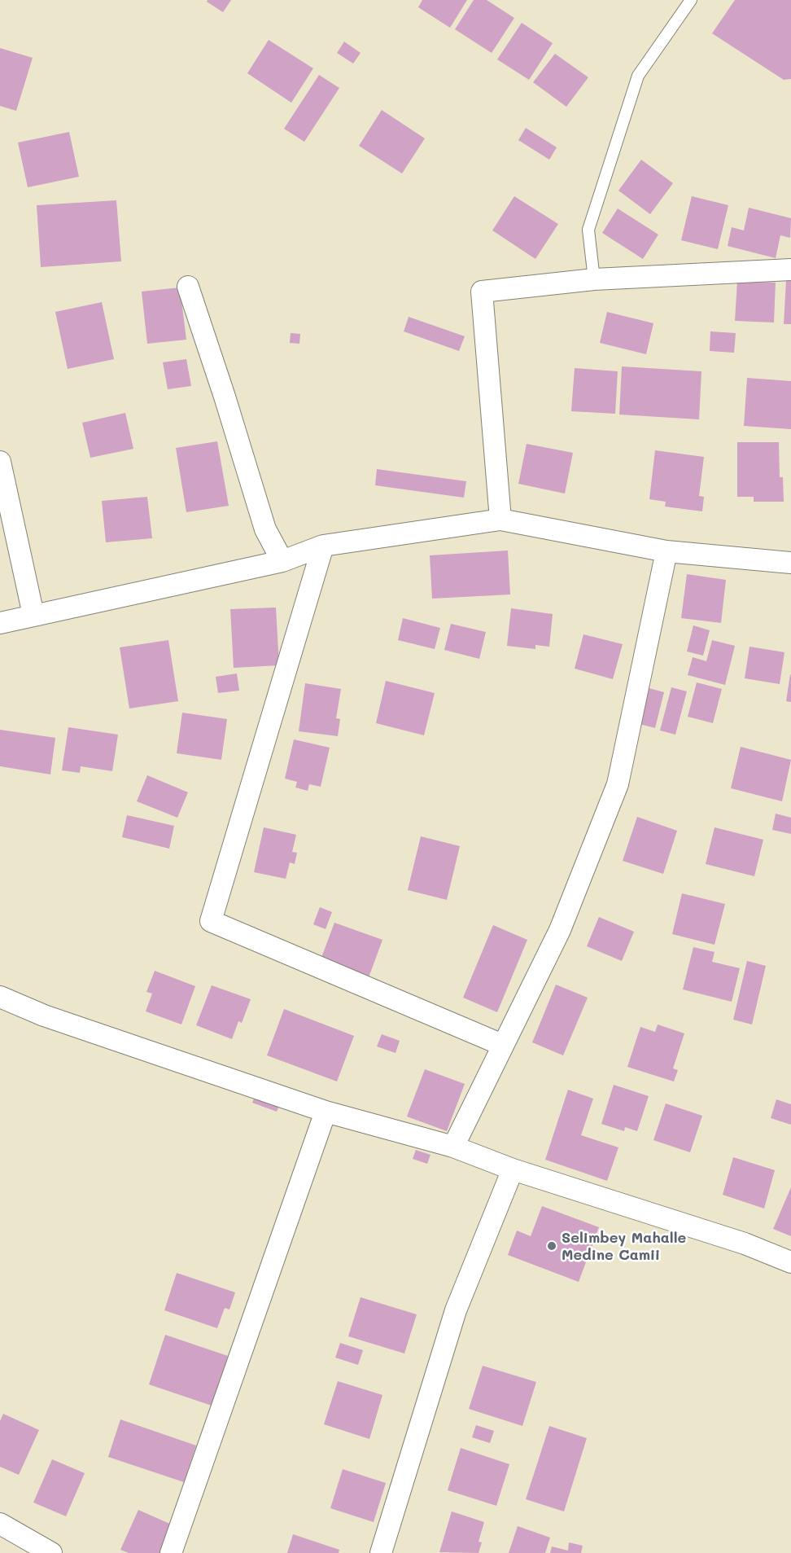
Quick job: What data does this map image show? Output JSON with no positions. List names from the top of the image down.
{
  "places": ["Selimbey Mahalle Medine Camii"]
}
